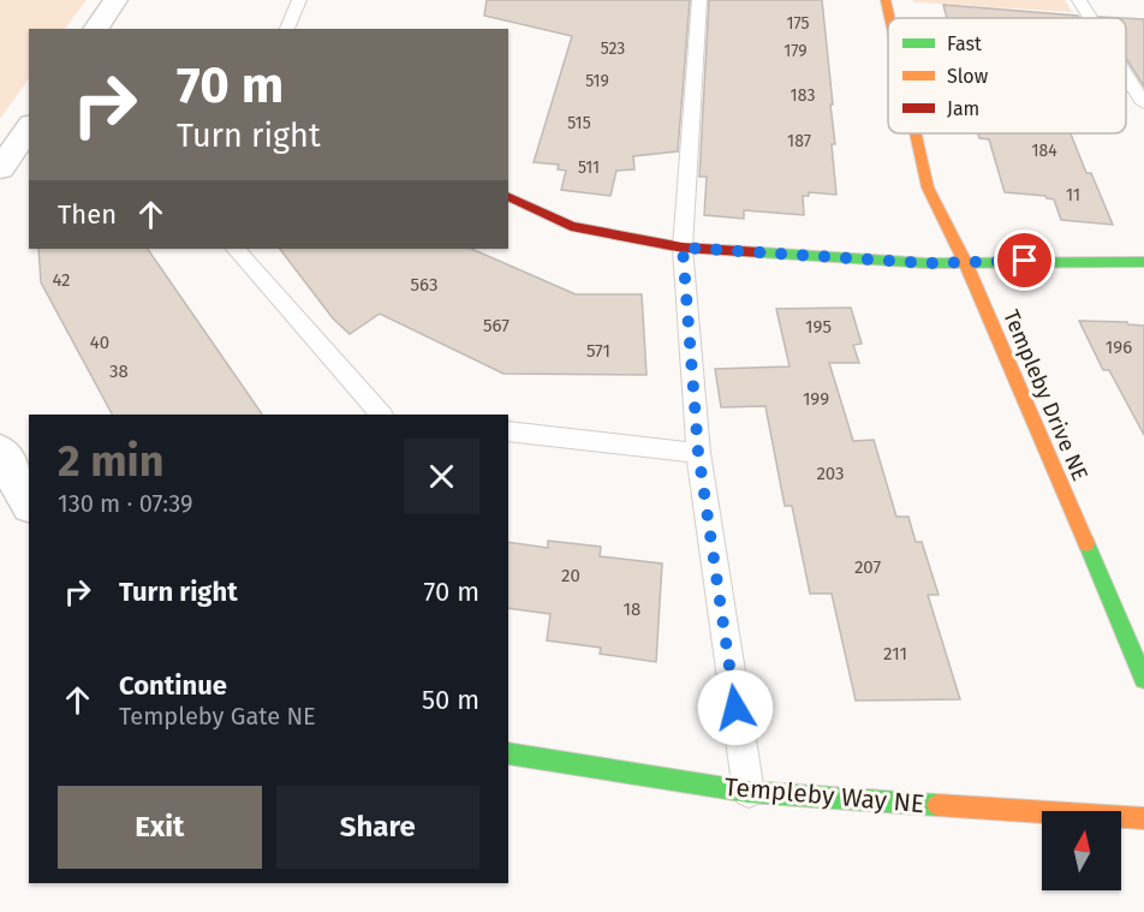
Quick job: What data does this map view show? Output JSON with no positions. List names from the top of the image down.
{
  "streets": {
    "street": ["Templeby Drive NE", "Templeby Way NE"]
  },
  "house_numbers": [
    "175",
    "523",
    "179",
    "519",
    "183",
    "515",
    "187",
    "184",
    "511",
    "11",
    "42",
    "563",
    "567",
    "195",
    "40",
    "196",
    "571",
    "38",
    "199",
    "203",
    "207",
    "20",
    "18",
    "211"
  ],
  "legend": ["Fast", "Slow", "Jam"],
  "north": "top",
  "page": {
    "turn": ["70 m", "Turn right"],
    "then": "Then",
    "heading": ["2 min", "130 m · 07:39"],
    "list": [
      {
        "name": "Turn right",
        "value": "70 m"
      },
      {
        "name": "Continue",
        "note": "Templeby Gate NE",
        "value": "50 m"
      }
    ],
    "buttons": ["Exit", "Share"]
  }
}
